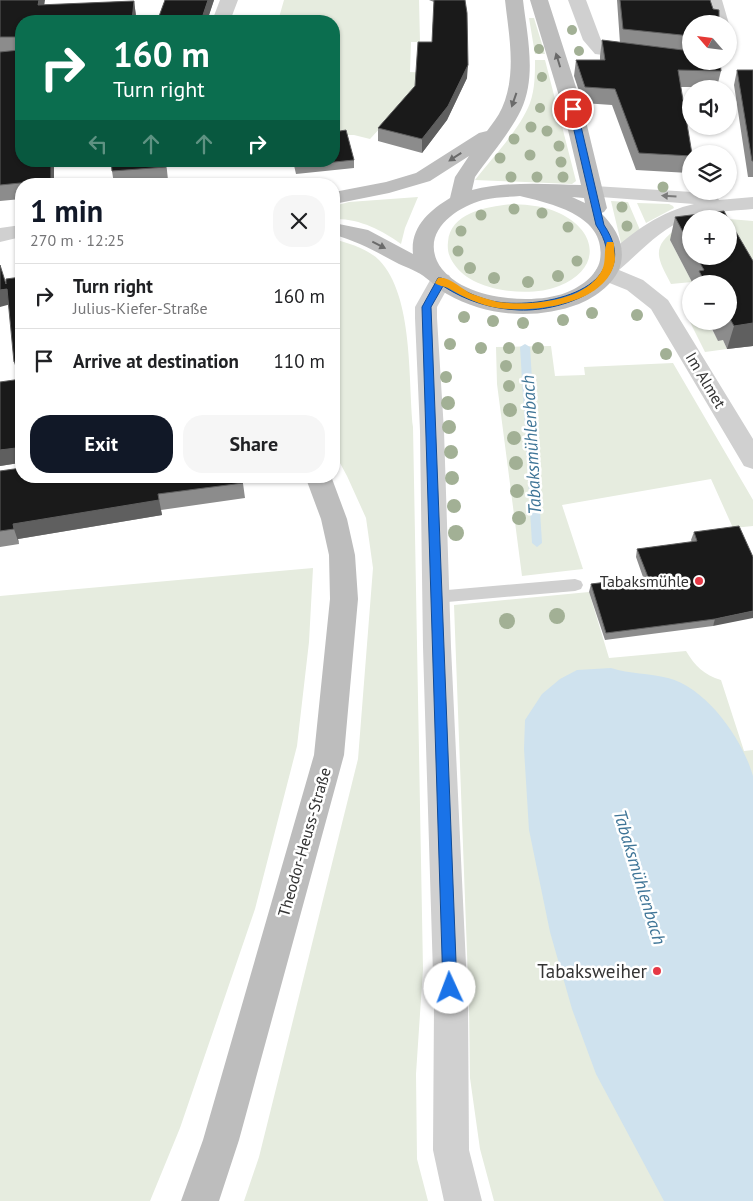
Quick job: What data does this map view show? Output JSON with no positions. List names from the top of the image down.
{
  "streets": {
    "street": ["Im Almet", "Theodor-Heuss-Straße"]
  },
  "water": ["Tabaksmühlenbach"],
  "places": ["Tabaksmühle", "Tabaksweiher"],
  "north": "top left",
  "page": {
    "map_buttons": ["+", "−"],
    "turn": ["160 m", "Turn right"],
    "heading": ["1 min", "270 m · 12:25"],
    "list": [
      {
        "name": "Turn right",
        "note": "Julius-Kiefer-Straße",
        "value": "160 m"
      },
      {
        "name": "Arrive at destination",
        "value": "110 m"
      }
    ],
    "buttons": ["Exit", "Share"]
  }
}
